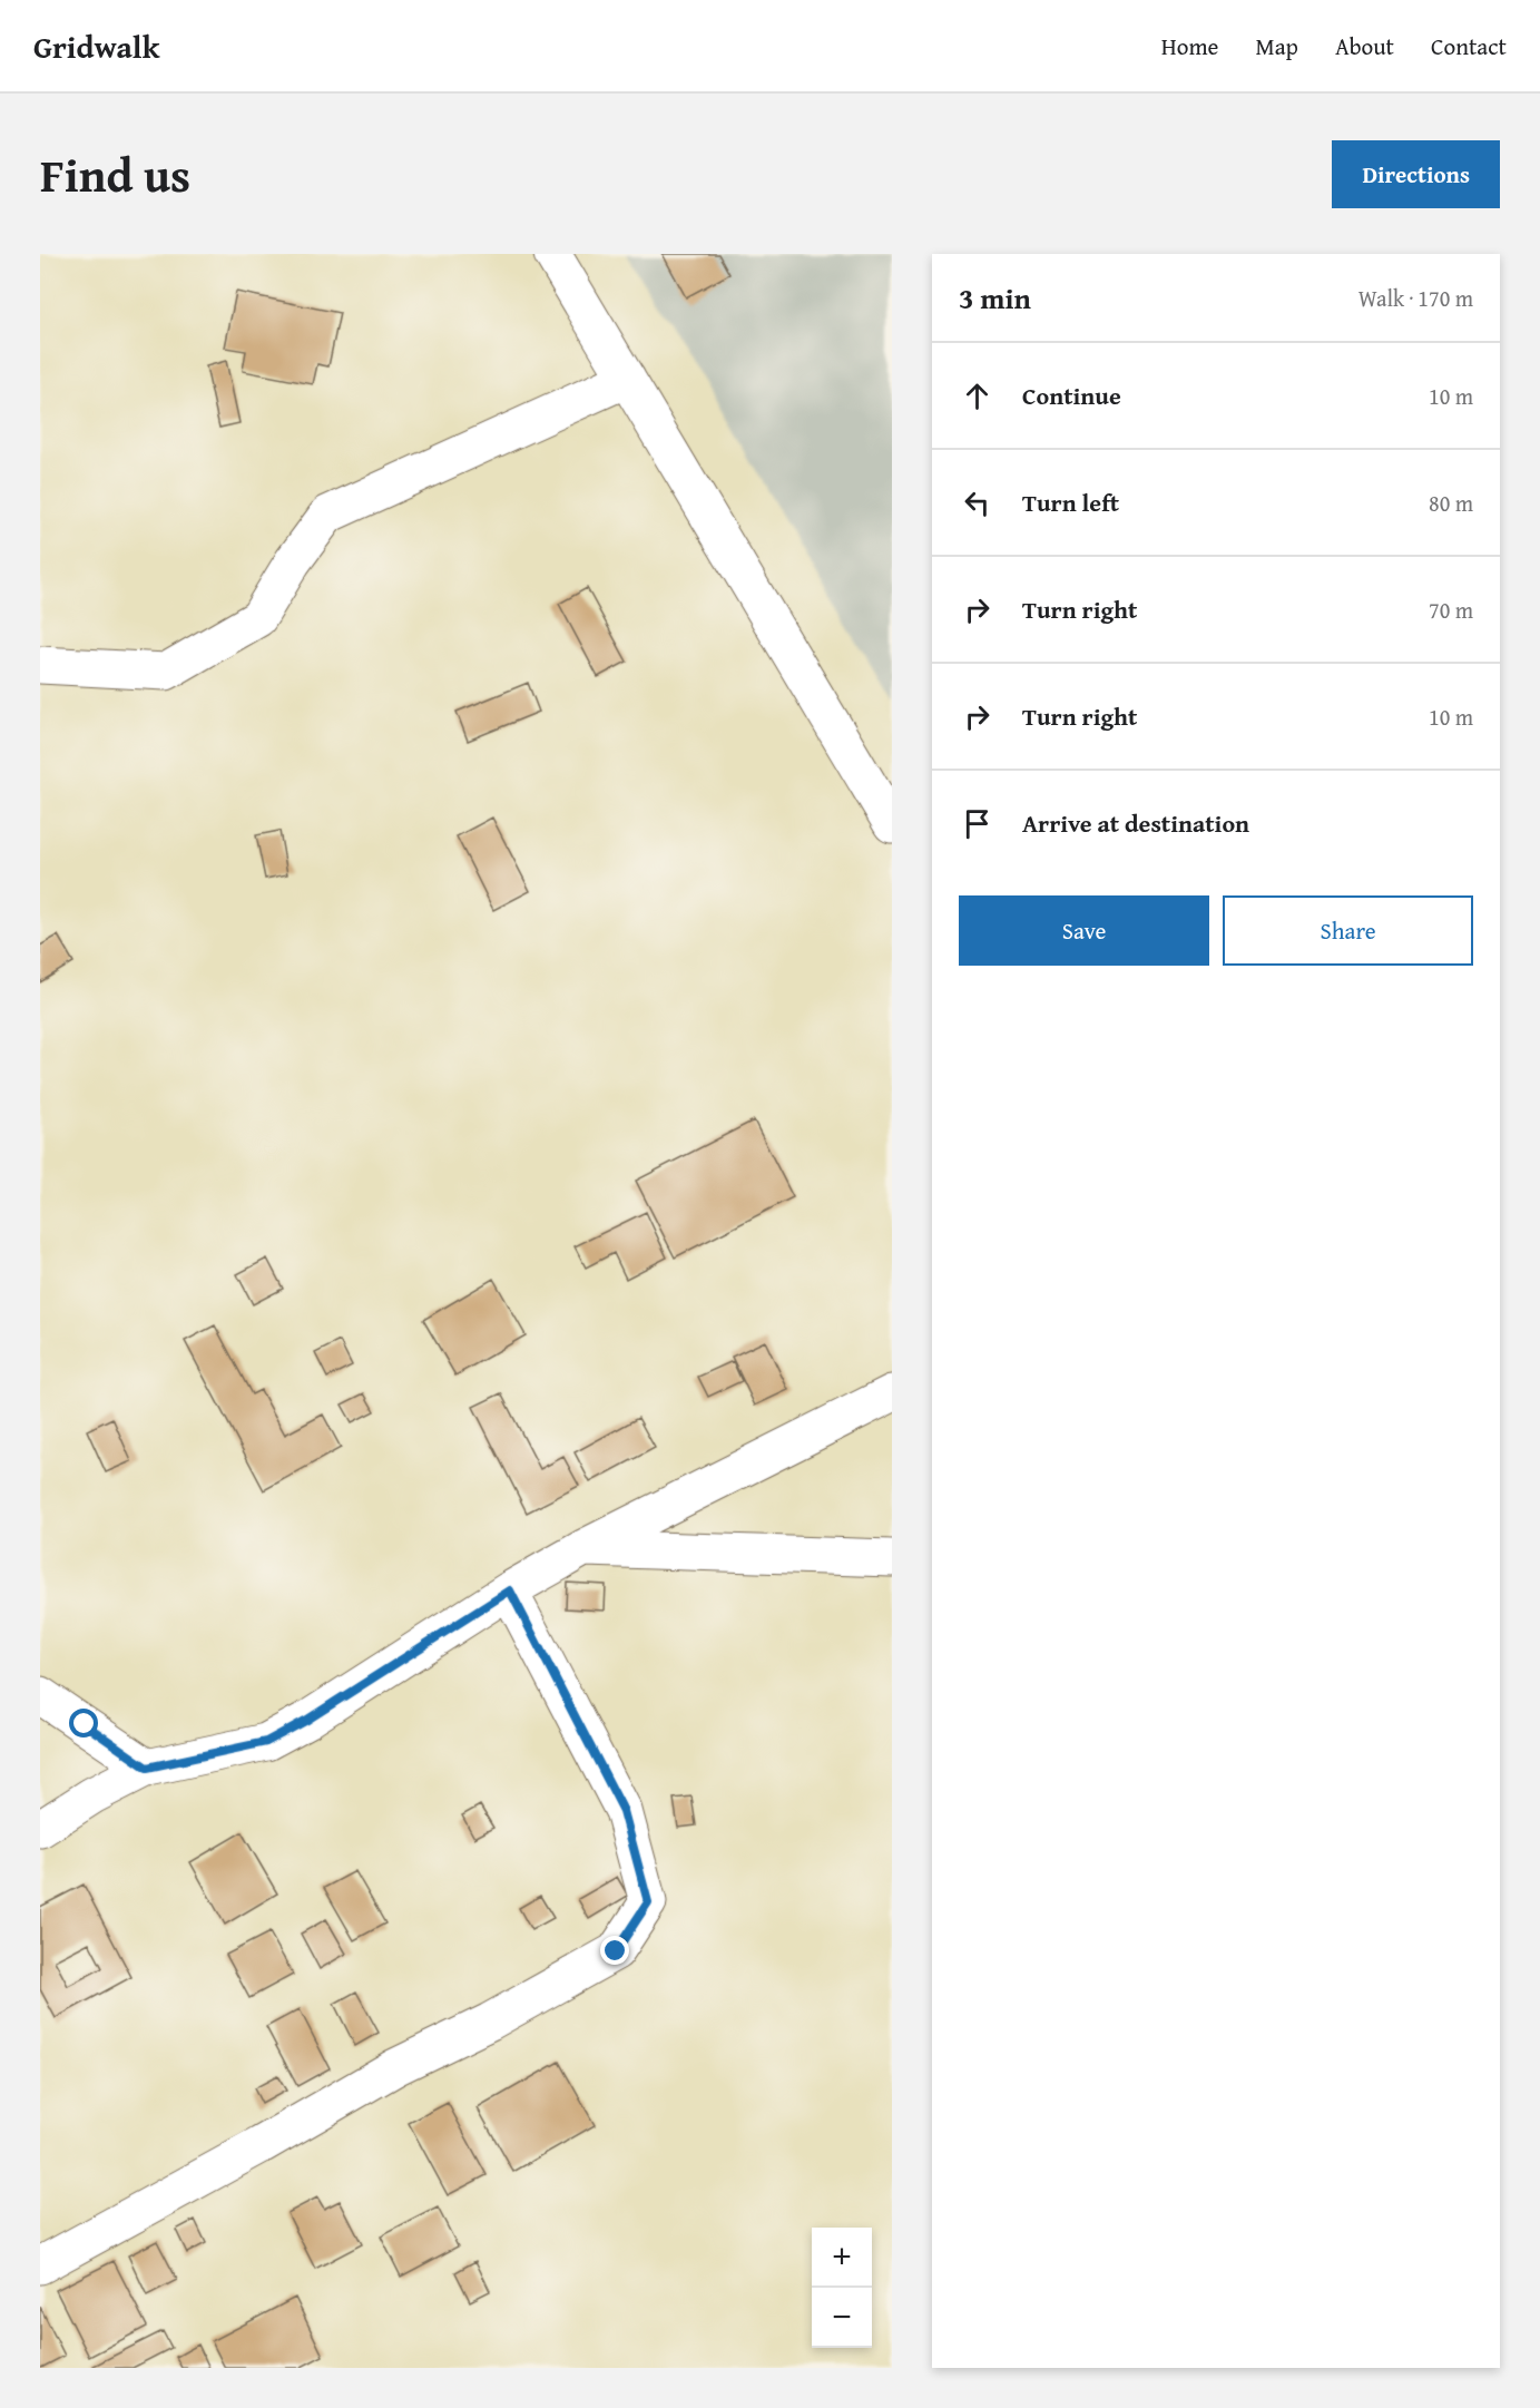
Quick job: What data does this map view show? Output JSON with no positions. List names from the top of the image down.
{
  "page": {
    "header": "Gridwalk",
    "nav": [
      "Home",
      "Map",
      "About",
      "Contact"
    ],
    "title": "Find us",
    "buttons": [
      "Directions",
      ["Save", "Share"]
    ],
    "heading": ["3 min", "Walk · 170 m"],
    "list": [
      ["Continue", "10 m"],
      ["Turn left", "80 m"],
      ["Turn right", "70 m"],
      ["Turn right", "10 m"],
      "Arrive at destination"
    ],
    "map_buttons": ["+", "−"]
  }
}
